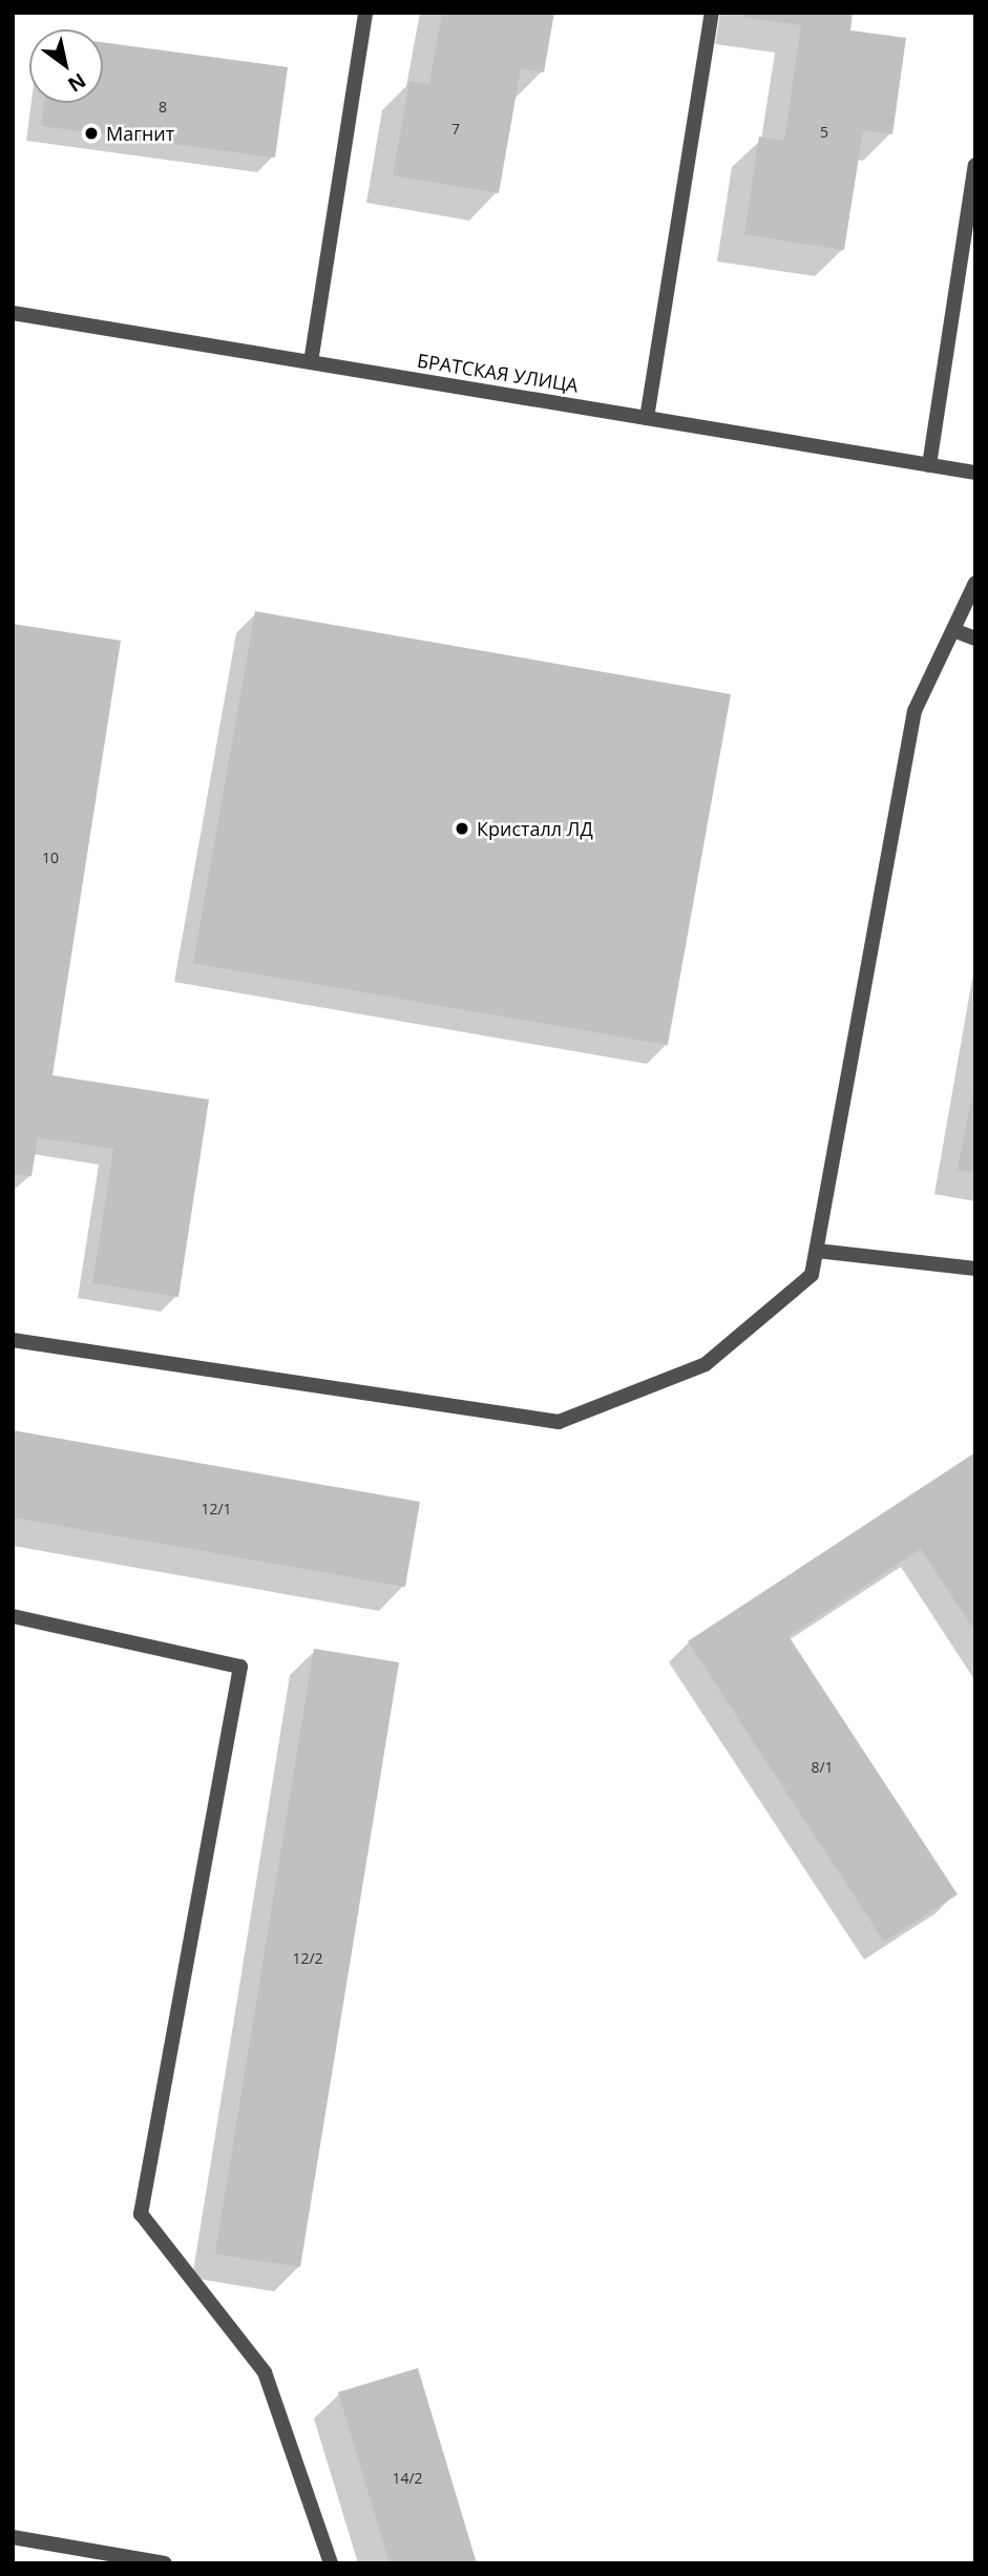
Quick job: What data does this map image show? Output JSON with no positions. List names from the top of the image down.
{
  "streets": {
    "street": ["БРАТСКАЯ УЛИЦА"]
  },
  "places": ["Магнит", "Кристалл ЛД"],
  "house_numbers": [
    "8",
    "7",
    "5",
    "10",
    "12/1",
    "8/1",
    "12/2",
    "14/2"
  ],
  "north": "bottom right"
}
